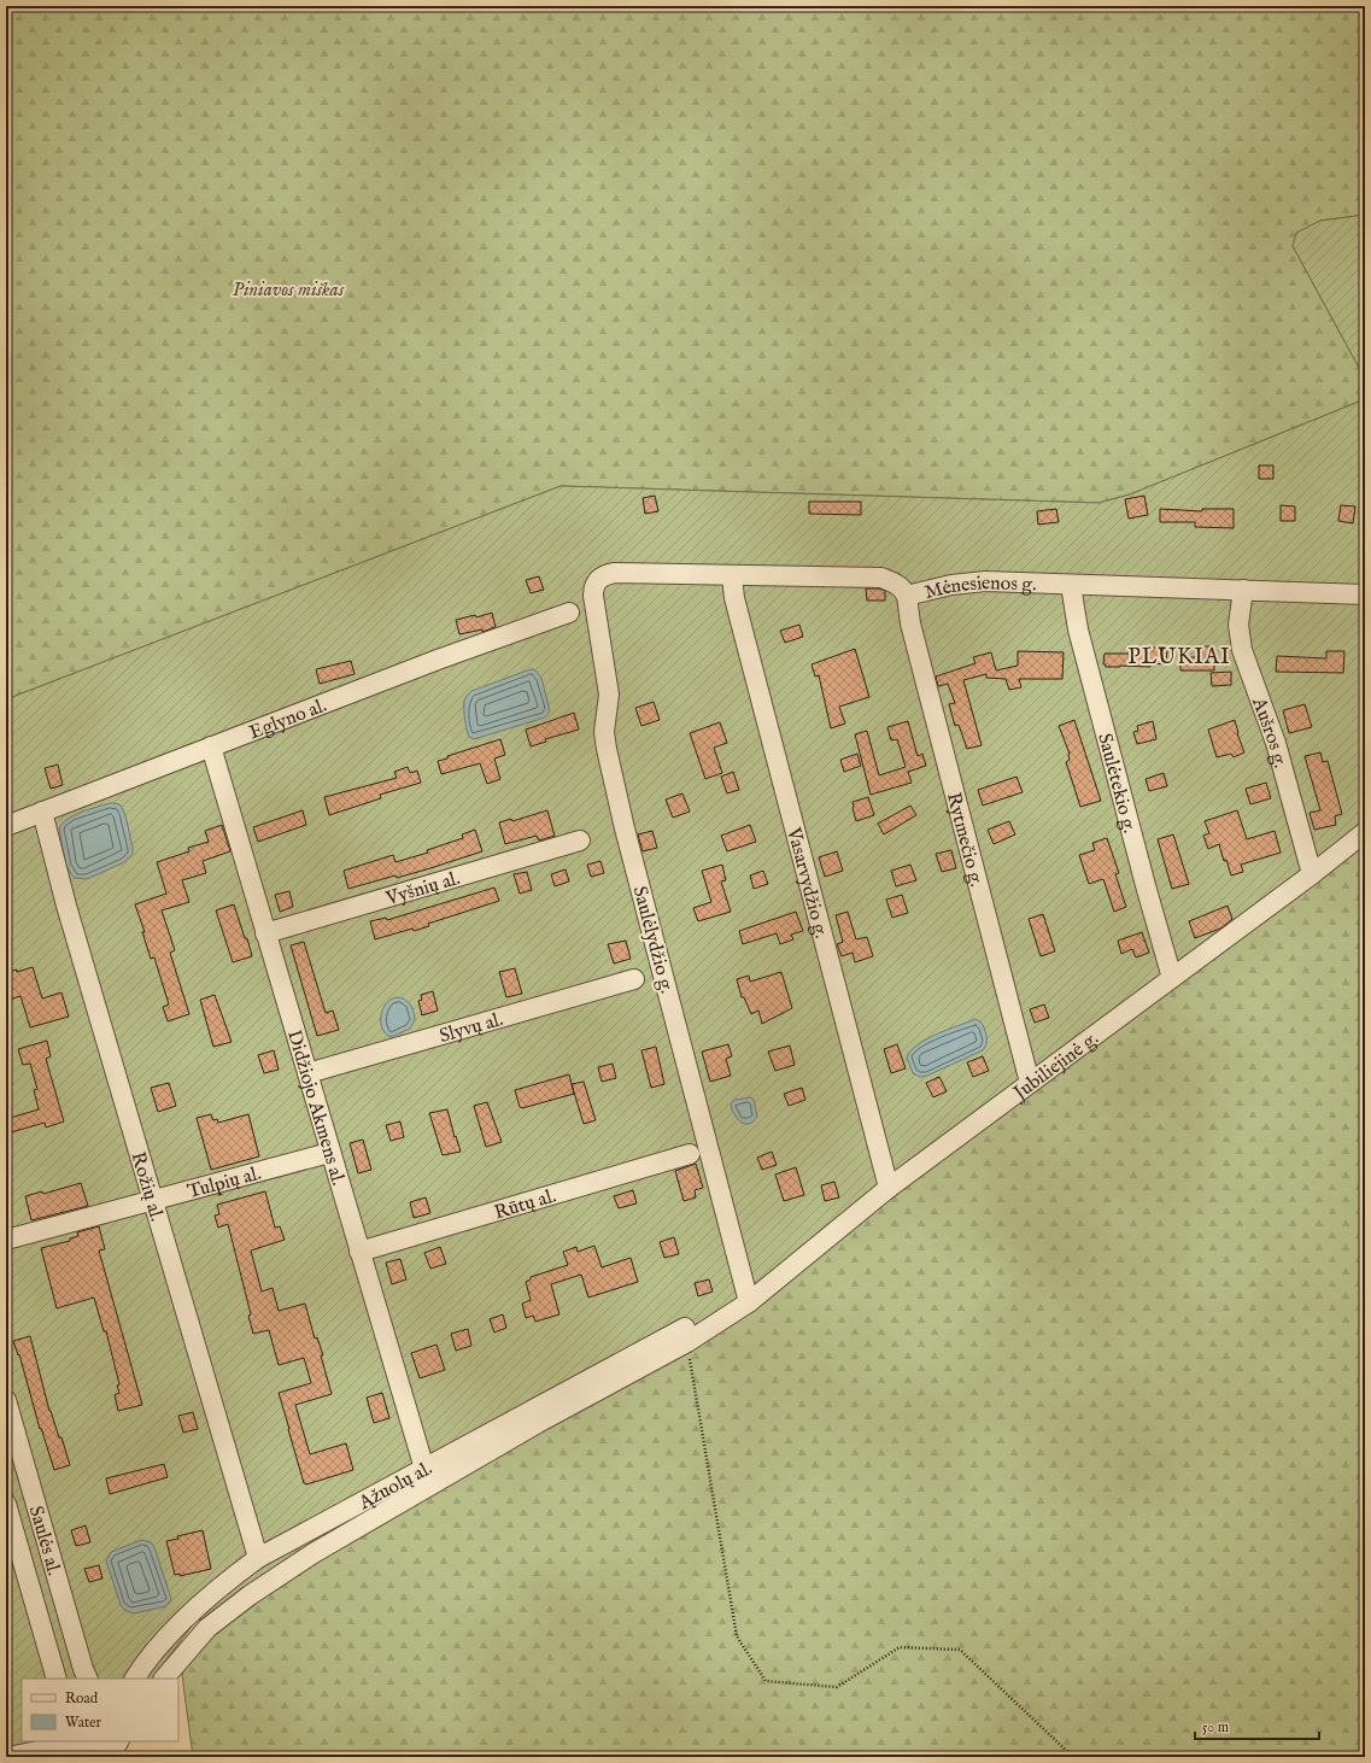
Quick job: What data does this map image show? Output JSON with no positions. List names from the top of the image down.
{
  "streets": {
    "street": [
      "Mėnesienos g.",
      "Eglyno al.",
      "Aušros g.",
      "Saulėtekio g.",
      "Rytmečio g.",
      "Vasarvydžio g.",
      "Vyšnių al.",
      "Saulėlydžio g.",
      "Slyvų al.",
      "Jubiliejinė g.",
      "Didžiojo Akmens al.",
      "Tulpių al.",
      "Rožių al.",
      "Rūtų al.",
      "Ąžuolų al.",
      "Saulės al."
    ]
  },
  "crossings": [
    ["Mėnesienos g.", "Aušros g."],
    ["Mėnesienos g.", "Saulėtekio g."],
    ["Mėnesienos g.", "Rytmečio g."],
    ["Mėnesienos g.", "Vasarvydžio g."],
    ["Mėnesienos g.", "Saulėlydžio g."],
    ["Eglyno al.", "Didžiojo Akmens al."],
    ["Eglyno al.", "Rožių al."],
    ["Aušros g.", "Jubiliejinė g."],
    ["Saulėtekio g.", "Jubiliejinė g."],
    ["Rytmečio g.", "Jubiliejinė g."],
    ["Vasarvydžio g.", "Jubiliejinė g."],
    ["Vyšnių al.", "Didžiojo Akmens al."],
    ["Saulėlydžio g.", "Jubiliejinė g."],
    ["Slyvų al.", "Didžiojo Akmens al."],
    ["Jubiliejinė g.", "Ąžuolų al."],
    ["Didžiojo Akmens al.", "Tulpių al."],
    ["Didžiojo Akmens al.", "Rūtų al."],
    ["Didžiojo Akmens al.", "Ąžuolų al."],
    ["Tulpių al.", "Rožių al."],
    ["Rožių al.", "Ąžuolų al."]
  ],
  "districts": ["PLUKIAI"],
  "parks": ["Piniavos miškas"],
  "legend": ["Road", "Water"],
  "scale_bar": "50 m"
}
